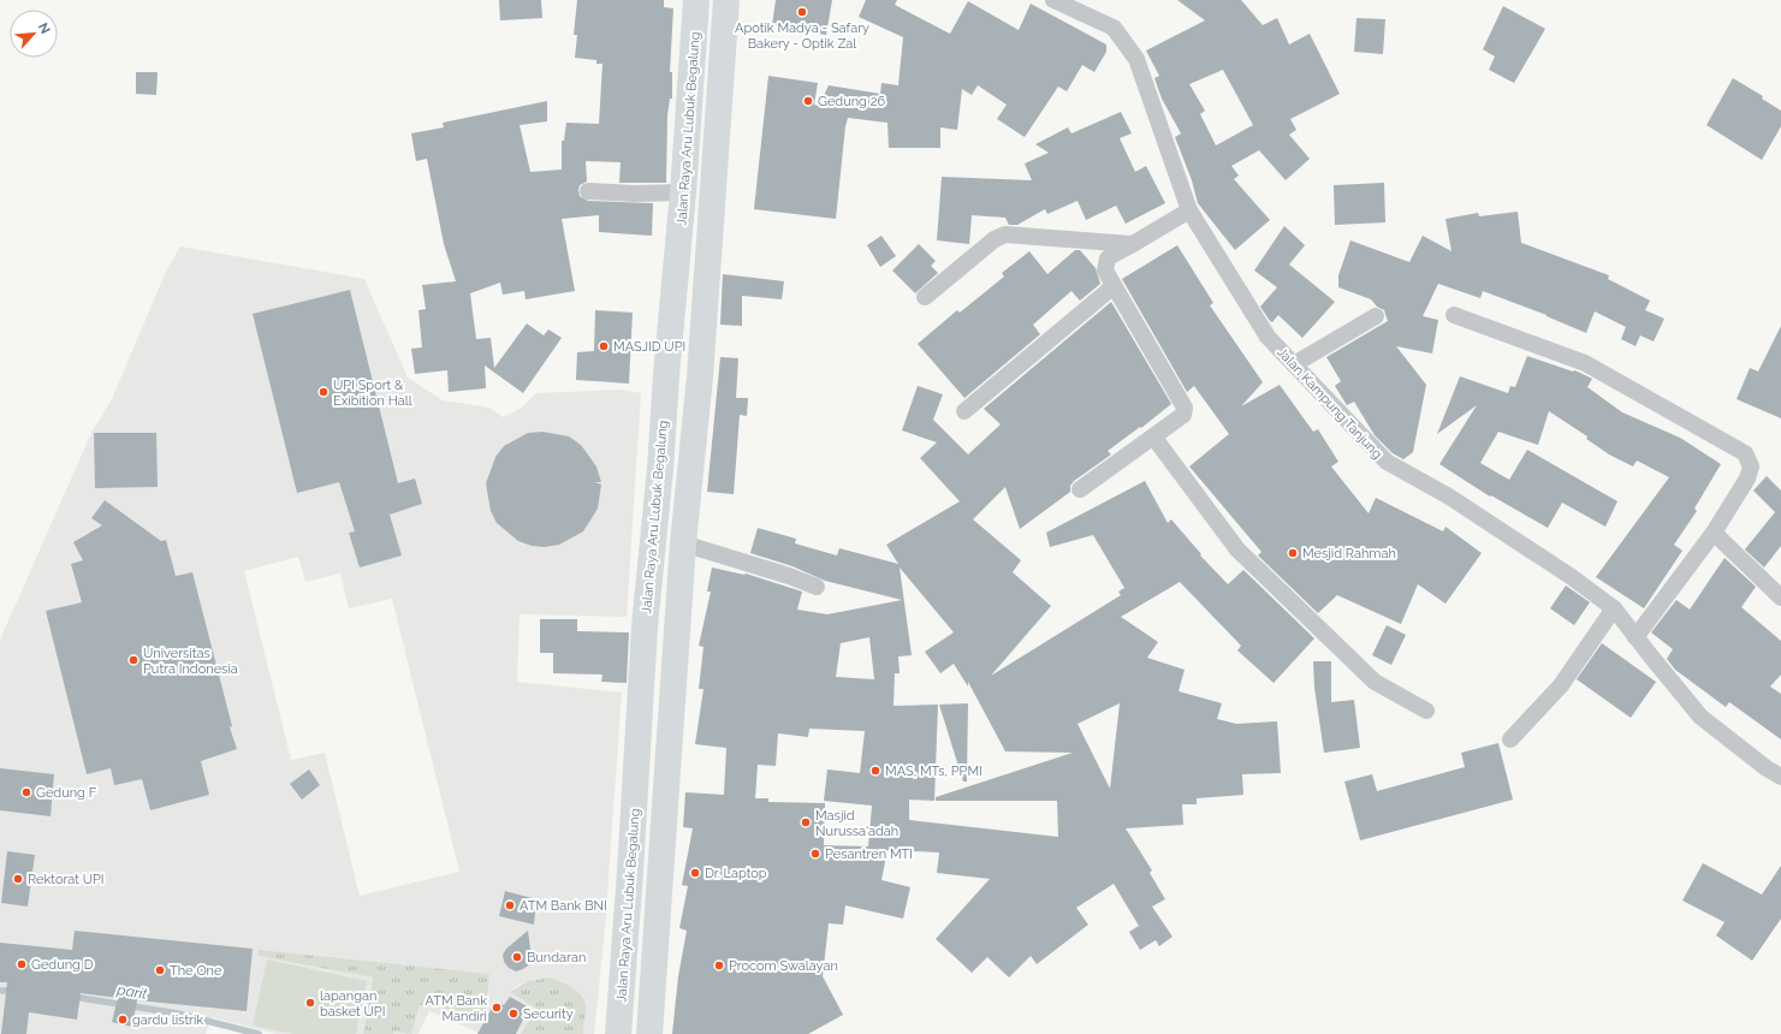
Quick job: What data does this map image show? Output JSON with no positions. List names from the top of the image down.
{
  "streets": {
    "main road": ["Jalan Raya Aru Lubuk Begalung"],
    "street": ["Jalan Kampung Tanjung"]
  },
  "water": ["parit"],
  "places": [
    "Apotik Madya - Safary Bakery - Optik Zal",
    "Gedung 26",
    "MASJID UPI",
    "UPI Sport & Exibition Hall",
    "Mesjid Rahmah",
    "Universitas Putra Indonesia",
    "MAS, MTs, PPMI",
    "Gedung F",
    "Masjid Nurussa'adah",
    "Pesantren MTI",
    "Dr. Laptop",
    "Rektorat UPI",
    "ATM Bank BNI",
    "Bundaran",
    "Gedung D",
    "Procom Swalayan",
    "The One",
    "lapangan basket UPI",
    "ATM Bank Mandiri",
    "Security",
    "gardu listrik"
  ],
  "north": "top right"
}
